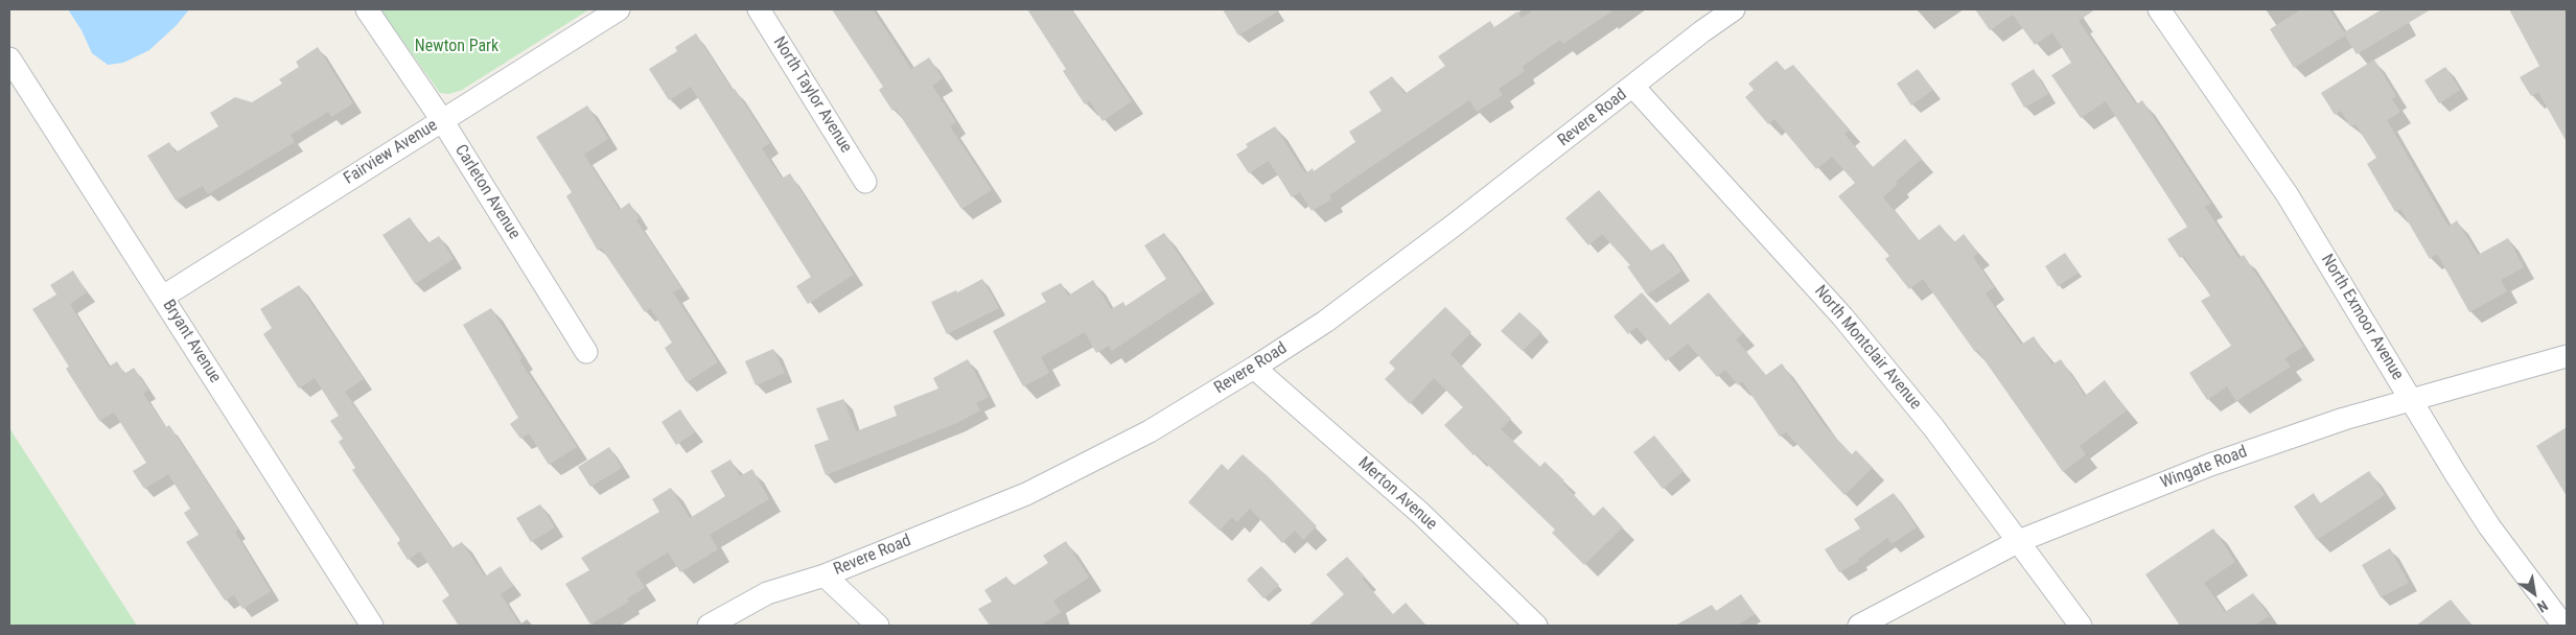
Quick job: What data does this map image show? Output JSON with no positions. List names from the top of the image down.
{
  "streets": {
    "street": [
      "North Taylor Avenue",
      "Revere Road",
      "Fairview Avenue",
      "Carleton Avenue",
      "North Exmoor Avenue",
      "Bryant Avenue",
      "North Montclair Avenue",
      "Wingate Road",
      "Merton Avenue"
    ]
  },
  "crossings": [
    ["Revere Road", "North Montclair Avenue"],
    ["Revere Road", "Merton Avenue"],
    ["Fairview Avenue", "Carleton Avenue"],
    ["Fairview Avenue", "Bryant Avenue"],
    ["North Exmoor Avenue", "Wingate Road"],
    ["North Montclair Avenue", "Wingate Road"]
  ],
  "parks": ["Newton Park"],
  "north": "bottom right"
}
